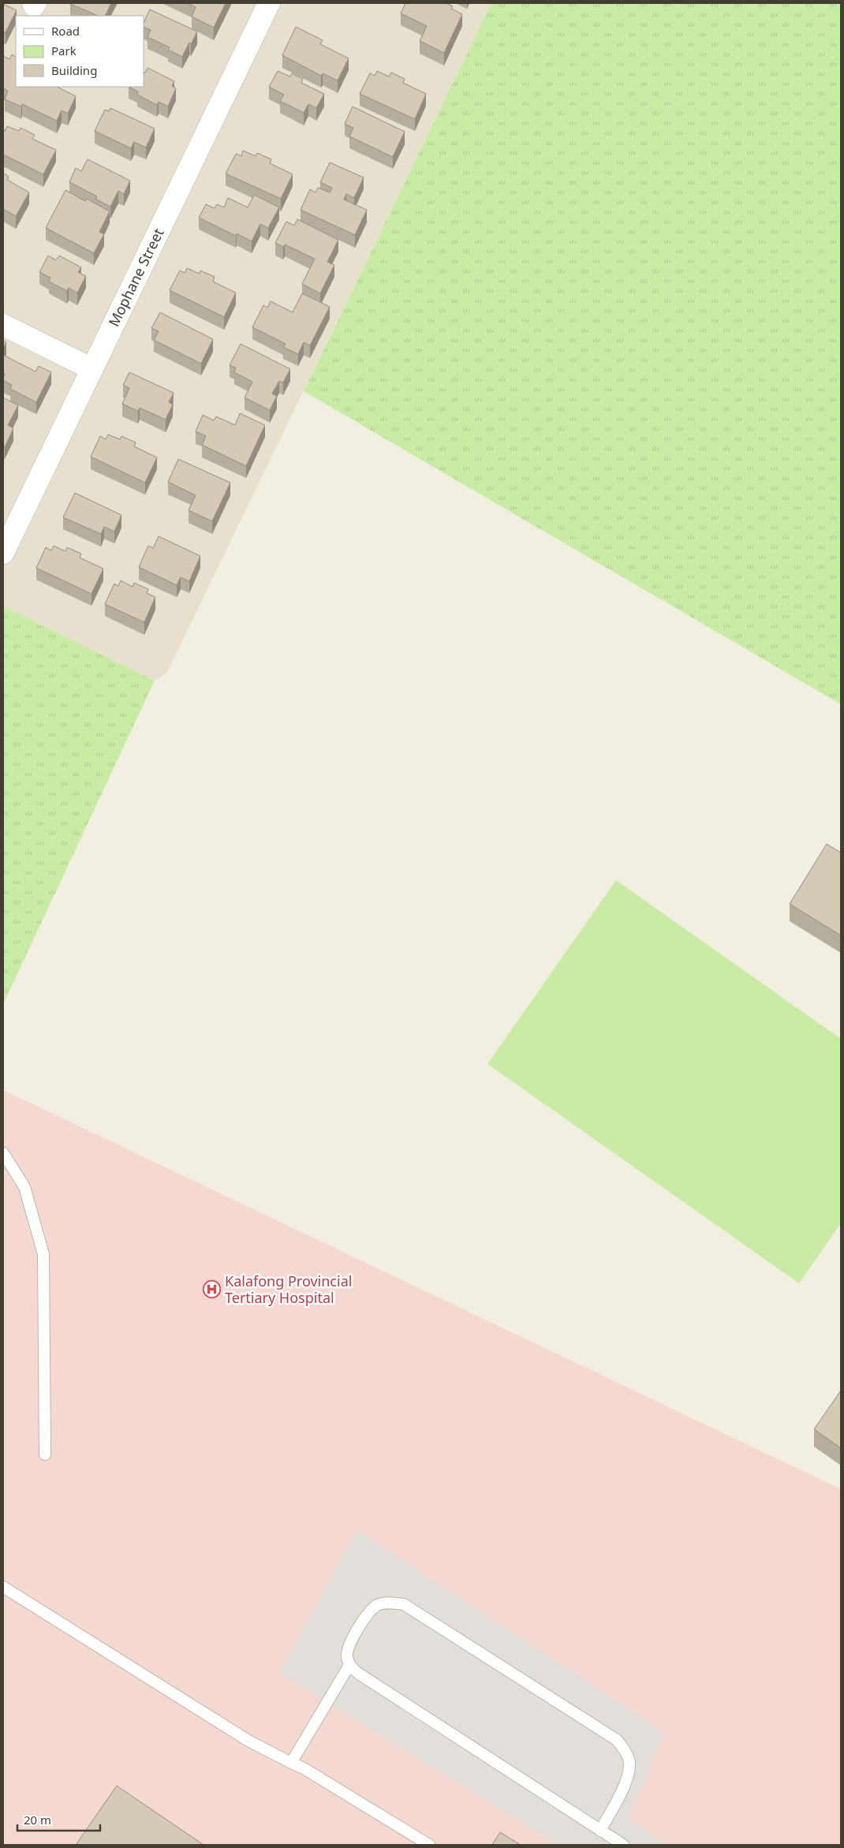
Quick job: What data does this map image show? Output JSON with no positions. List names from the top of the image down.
{
  "streets": {
    "street": ["Mophane Street"]
  },
  "places": {
    "hospital": ["Kalafong Provincial Tertiary Hospital"]
  },
  "legend": ["Road", "Park", "Building"],
  "scale_bar": "20 m"
}
